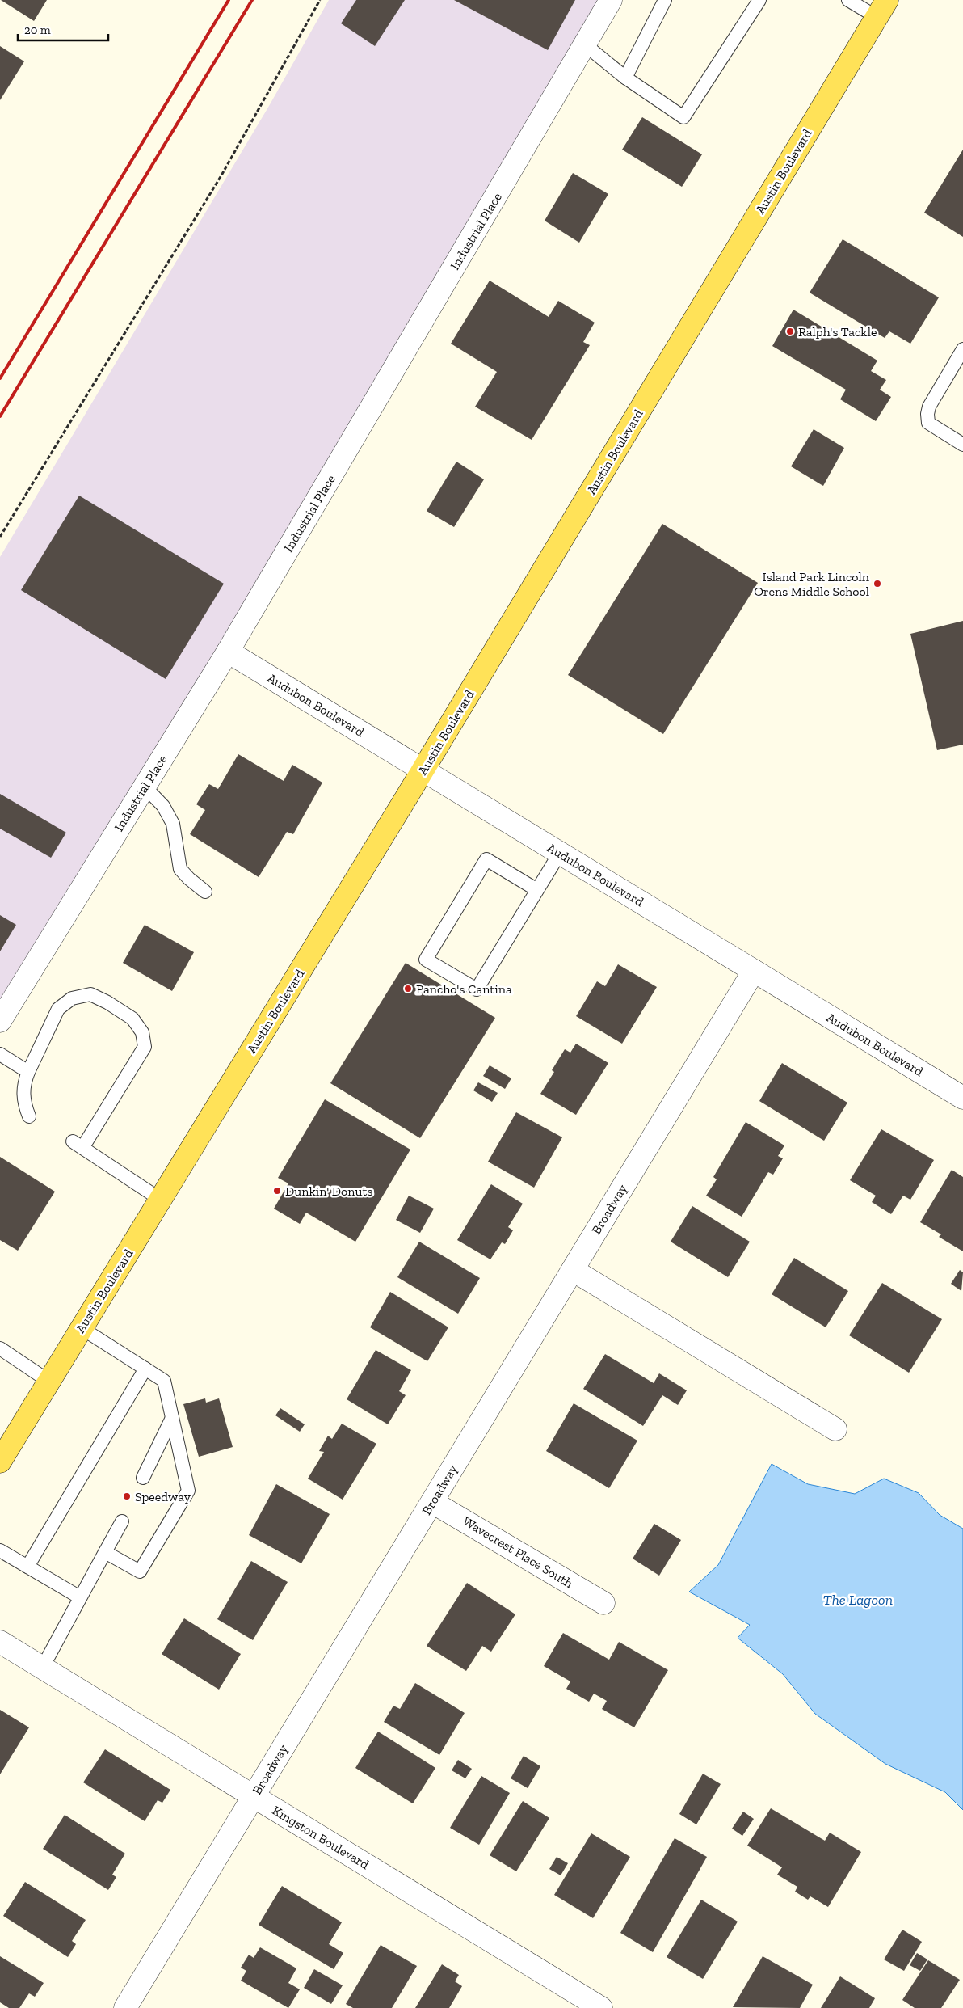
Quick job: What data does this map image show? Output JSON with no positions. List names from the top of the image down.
{
  "streets": {
    "main road": ["Austin Boulevard"],
    "street": [
      "Industrial Place",
      "Audubon Boulevard",
      "Broadway",
      "Wavecrest Place South",
      "Kingston Boulevard"
    ]
  },
  "crossings": [
    ["Austin Boulevard", "Audubon Boulevard"],
    ["Industrial Place", "Audubon Boulevard"],
    ["Audubon Boulevard", "Broadway"],
    ["Broadway", "Wavecrest Place South"],
    ["Broadway", "Kingston Boulevard"]
  ],
  "water": ["The Lagoon"],
  "places": [
    "Ralph's Tackle",
    "Island Park Lincoln Orens Middle School",
    "Pancho's Cantina",
    "Dunkin' Donuts",
    "Speedway"
  ],
  "scale_bar": "20 m"
}
